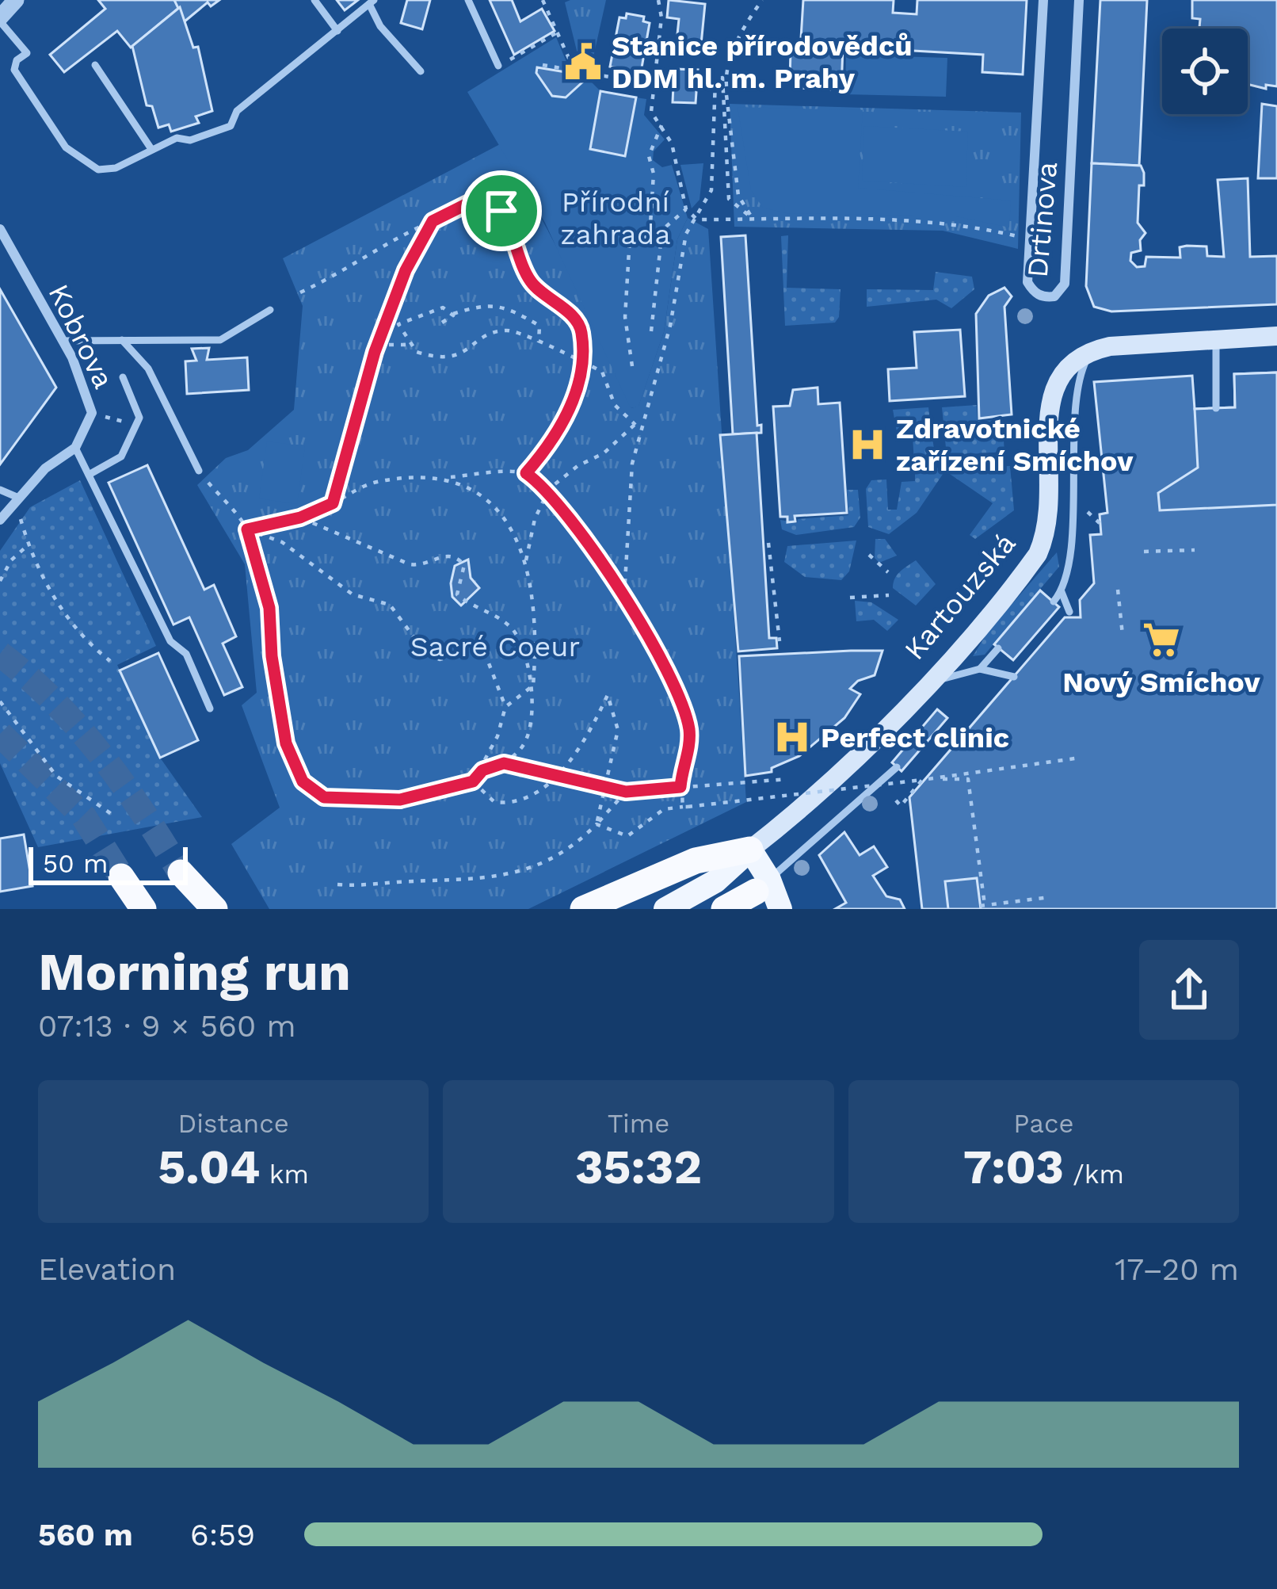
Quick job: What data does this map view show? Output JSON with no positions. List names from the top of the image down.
{
  "streets": {
    "main road": ["Kartouzská"],
    "street": ["Drtinova", "Kobrova"]
  },
  "parks": ["Přírodní zahrada", "Sacré Coeur"],
  "places": {
    "public building": ["Stanice přírodovědců DDM hl. m. Prahy"],
    "hospital": ["Zdravotnické zařízení Smíchov", "Perfect clinic"],
    "supermarket": ["Nový Smíchov"]
  },
  "scale_bar": "50 m",
  "page": {
    "scale": "50 m",
    "heading": ["Morning run", "07:13 · 9 × 560 m"],
    "stats": [
      ["Distance", "5.04 km"],
      ["Time", "35:32"],
      ["Pace", "7:03 /km"]
    ],
    "chart": ["Elevation", "17–20 m"],
    "list": [
      {
        "name": "560 m",
        "note": "6:59"
      }
    ]
  }
}
